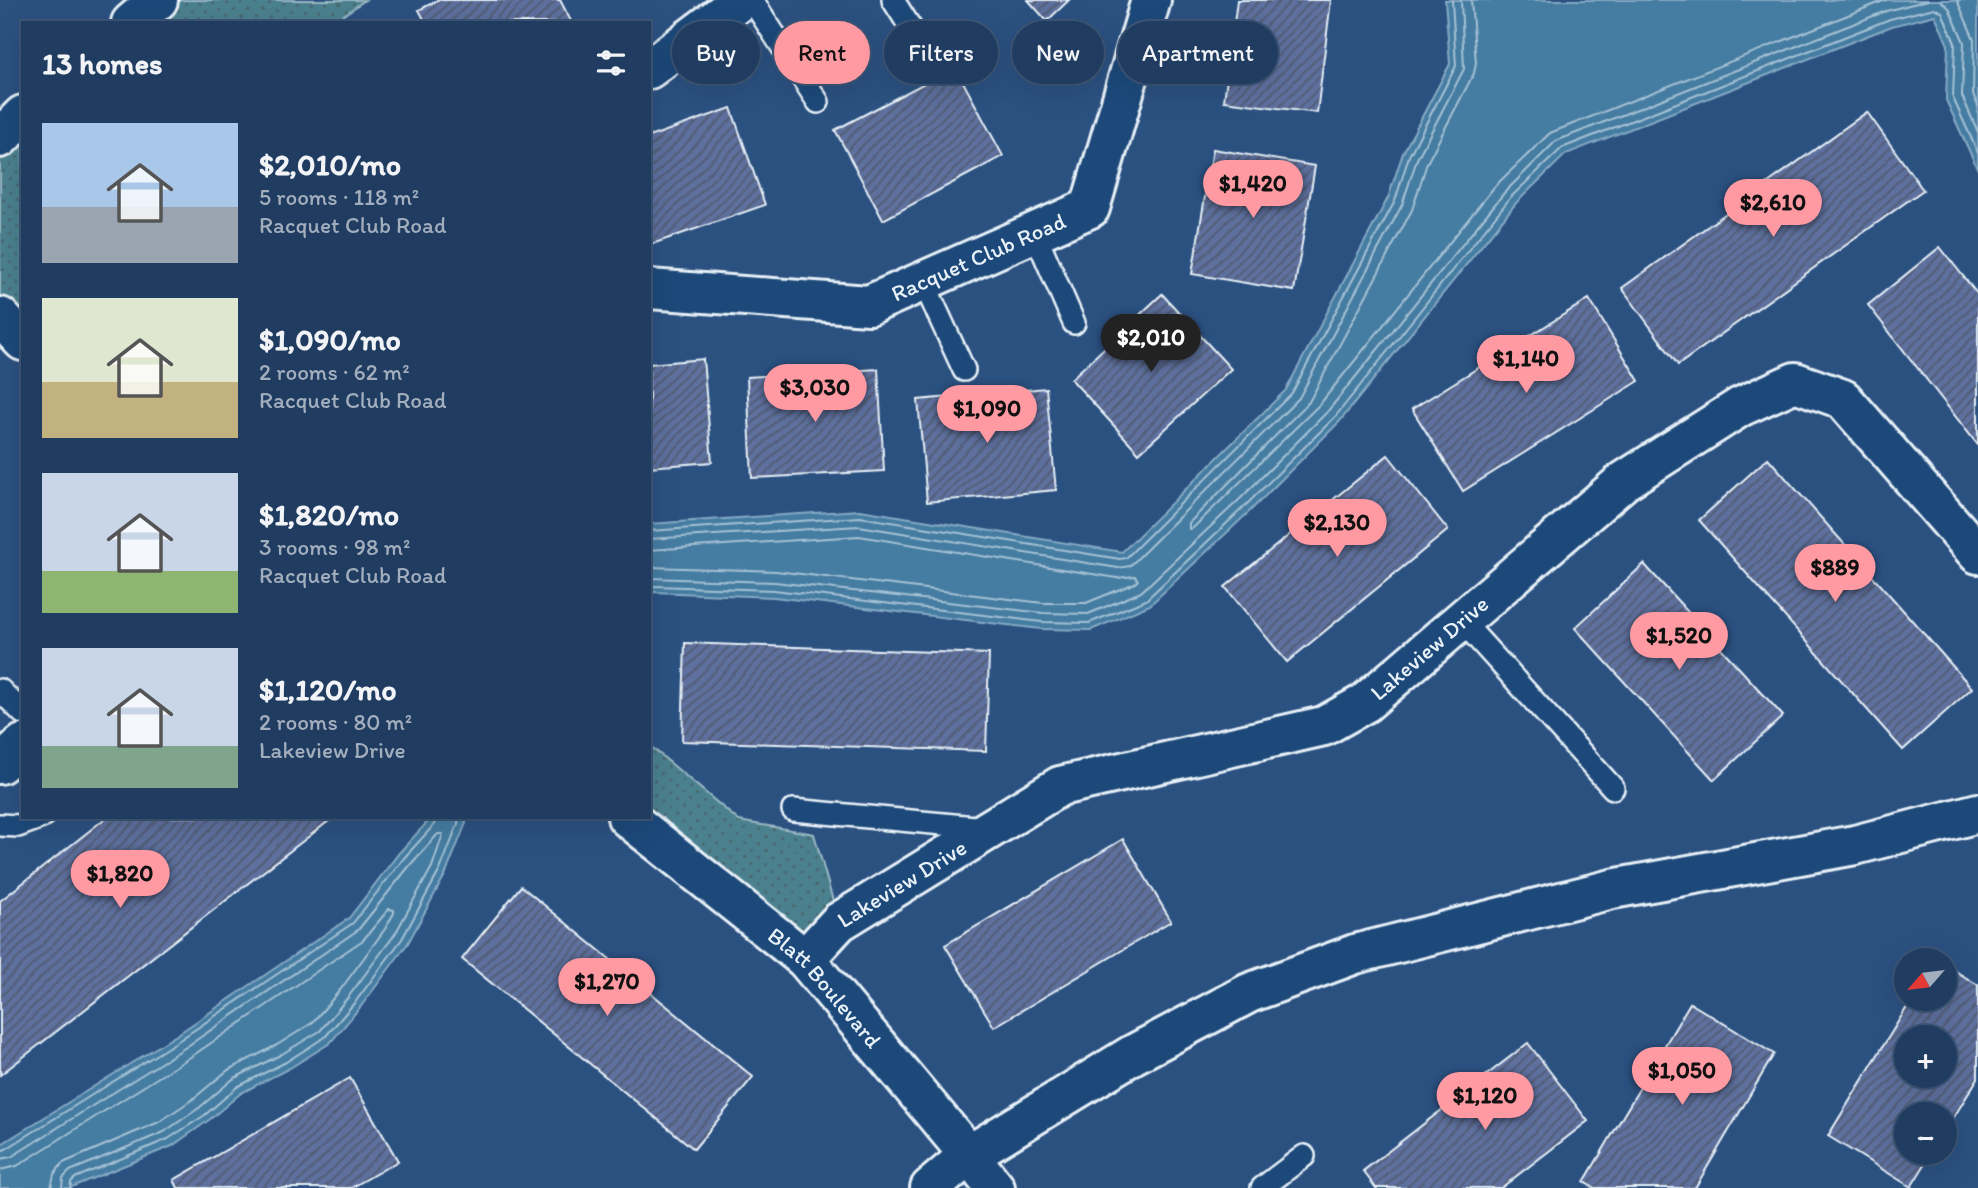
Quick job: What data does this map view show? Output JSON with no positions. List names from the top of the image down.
{
  "streets": {
    "street": ["Racquet Club Road", "Lakeview Drive", "Blatt Boulevard"]
  },
  "crossings": [
    ["Lakeview Drive", "Blatt Boulevard"]
  ],
  "north": "bottom left",
  "page": {
    "chip": [
      "Buy",
      "Rent",
      "Filters",
      "New",
      "Apartment"
    ],
    "heading": "13 homes",
    "list": [
      {
        "name": "$2,010/mo",
        "note": "5 rooms · 118 m² · Racquet Club Road"
      },
      {
        "name": "$1,090/mo",
        "note": "2 rooms · 62 m² · Racquet Club Road"
      },
      {
        "name": "$1,820/mo",
        "note": "3 rooms · 98 m² · Racquet Club Road"
      },
      {
        "name": "$1,120/mo",
        "note": "2 rooms · 80 m² · Lakeview Drive"
      }
    ],
    "price": [
      "$1,420",
      "$2,610",
      "$2,010",
      "$1,140",
      "$3,030",
      "$1,090",
      "$2,130",
      "$889",
      "$1,520",
      "$1,820",
      "$1,270",
      "$1,050",
      "$1,120"
    ],
    "map_buttons": ["+", "−"]
  }
}
